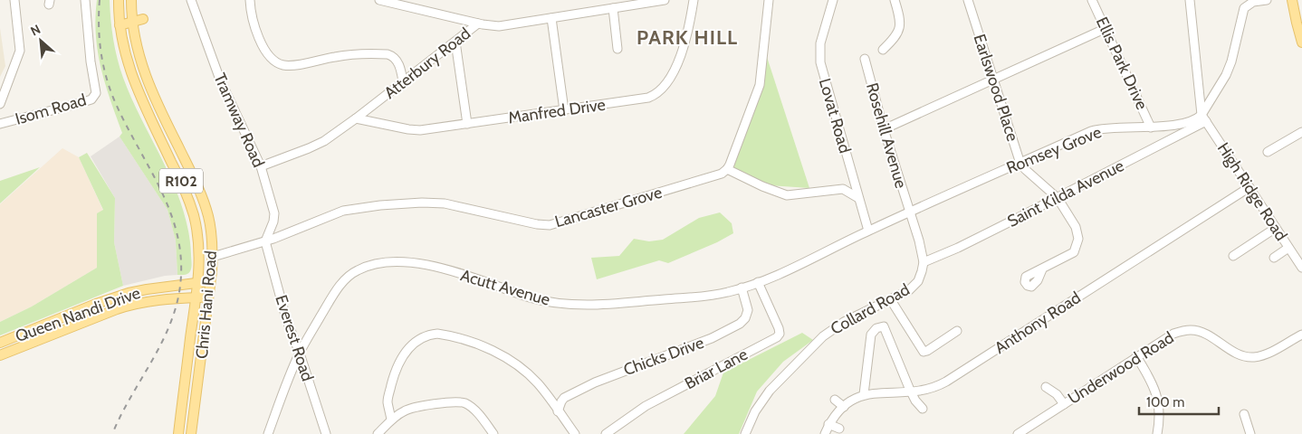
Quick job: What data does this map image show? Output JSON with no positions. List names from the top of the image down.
{
  "streets": {
    "main road": ["R102", "Chris Hani Road", "Queen Nandi Drive"],
    "street": [
      "Atterbury Road",
      "Ellis Park Drive",
      "Earlswood Place",
      "Isom Road",
      "Manfred Drive",
      "Lovat Road",
      "Tramway Road",
      "Rosehill Avenue",
      "Romsey Grove",
      "High Ridge Road",
      "Saint Kilda Avenue",
      "Lancaster Grove",
      "Acutt Avenue",
      "Collard Road",
      "Anthony Road",
      "Everest Road",
      "Chicks Drive",
      "Underwood Road",
      "Briar Lane"
    ]
  },
  "crossings": [
    ["Atterbury Road", "Manfred Drive"],
    ["Atterbury Road", "Tramway Road"],
    ["Ellis Park Drive", "Romsey Grove"],
    ["Earlswood Place", "Romsey Grove"],
    ["Earlswood Place", "Saint Kilda Avenue"],
    ["Lovat Road", "Acutt Avenue"],
    ["Tramway Road", "Lancaster Grove"],
    ["Tramway Road", "Everest Road"],
    ["Rosehill Avenue", "Romsey Grove"],
    ["Rosehill Avenue", "Acutt Avenue"],
    ["Romsey Grove", "High Ridge Road"],
    ["Romsey Grove", "Saint Kilda Avenue"],
    ["Romsey Grove", "Acutt Avenue"],
    ["High Ridge Road", "Saint Kilda Avenue"],
    ["High Ridge Road", "Anthony Road"],
    ["Saint Kilda Avenue", "Collard Road"],
    ["Lancaster Grove", "Chris Hani Road"],
    ["Lancaster Grove", "Everest Road"],
    ["Acutt Avenue", "Everest Road"],
    ["Acutt Avenue", "Chicks Drive"],
    ["Acutt Avenue", "Briar Lane"],
    ["Chris Hani Road", "Queen Nandi Drive"]
  ],
  "districts": ["PARK HILL"],
  "scale_bar": "100 m",
  "north": "top left"
}
